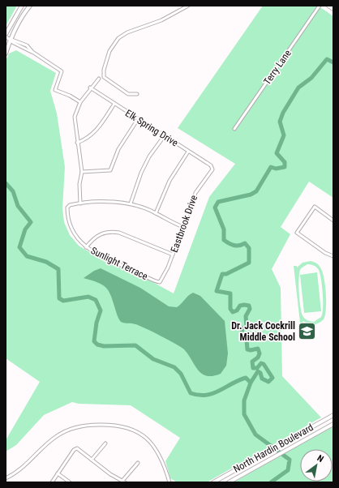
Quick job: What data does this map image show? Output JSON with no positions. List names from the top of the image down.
{
  "streets": {
    "main road": ["North Hardin Boulevard"],
    "street": [
      "Terry Lane",
      "Elk Spring Drive",
      "Eastbrook Drive",
      "Sunlight Terrace"
    ]
  },
  "crossings": [
    ["Elk Spring Drive", "Eastbrook Drive"],
    ["Eastbrook Drive", "Sunlight Terrace"]
  ],
  "places": {
    "school or university": ["Dr. Jack Cockrill Middle School"]
  },
  "north": "top right"
}
